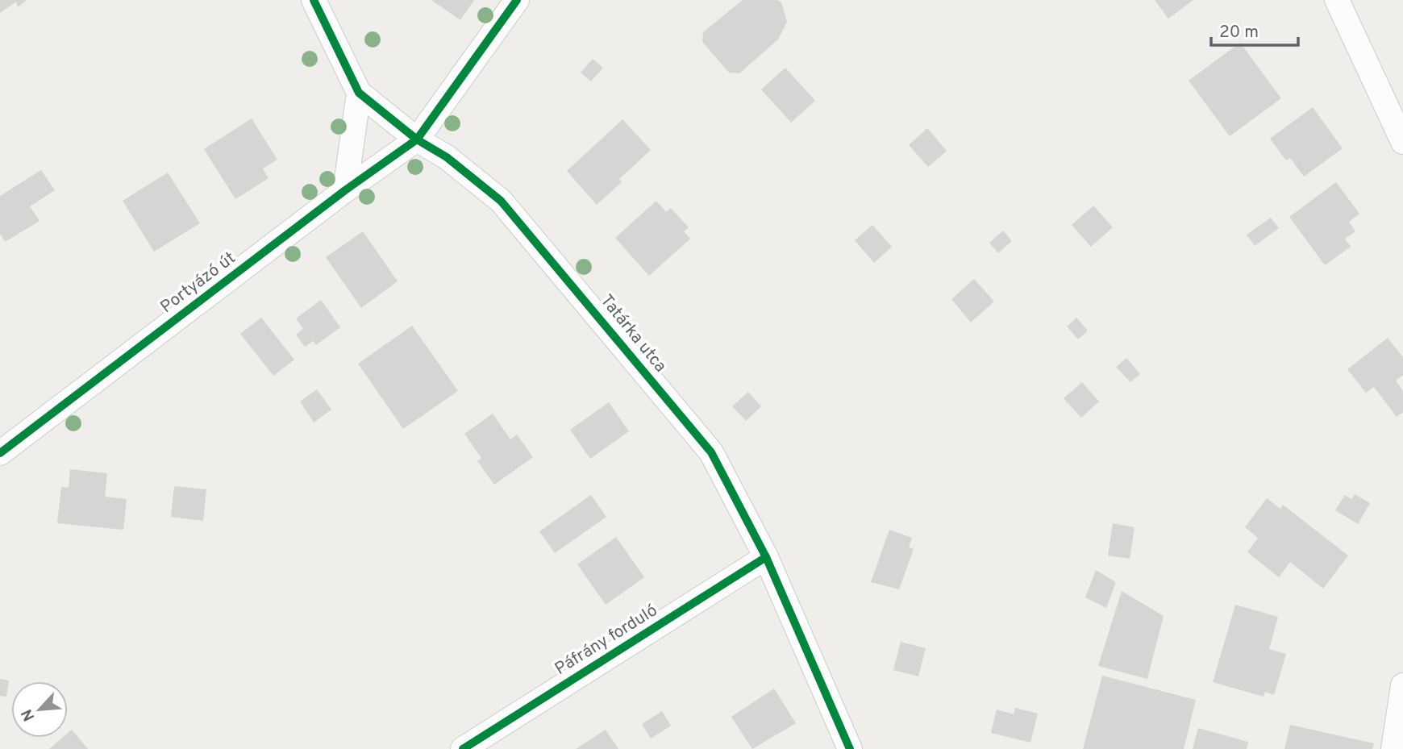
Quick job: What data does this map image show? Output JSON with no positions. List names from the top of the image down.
{
  "streets": {
    "street": ["Portyázó út", "Tatárka utca", "Páfrány forduló"]
  },
  "crossings": [
    ["Portyázó út", "Tatárka utca"],
    ["Tatárka utca", "Páfrány forduló"]
  ],
  "scale_bar": "20 m",
  "north": "bottom left"
}
